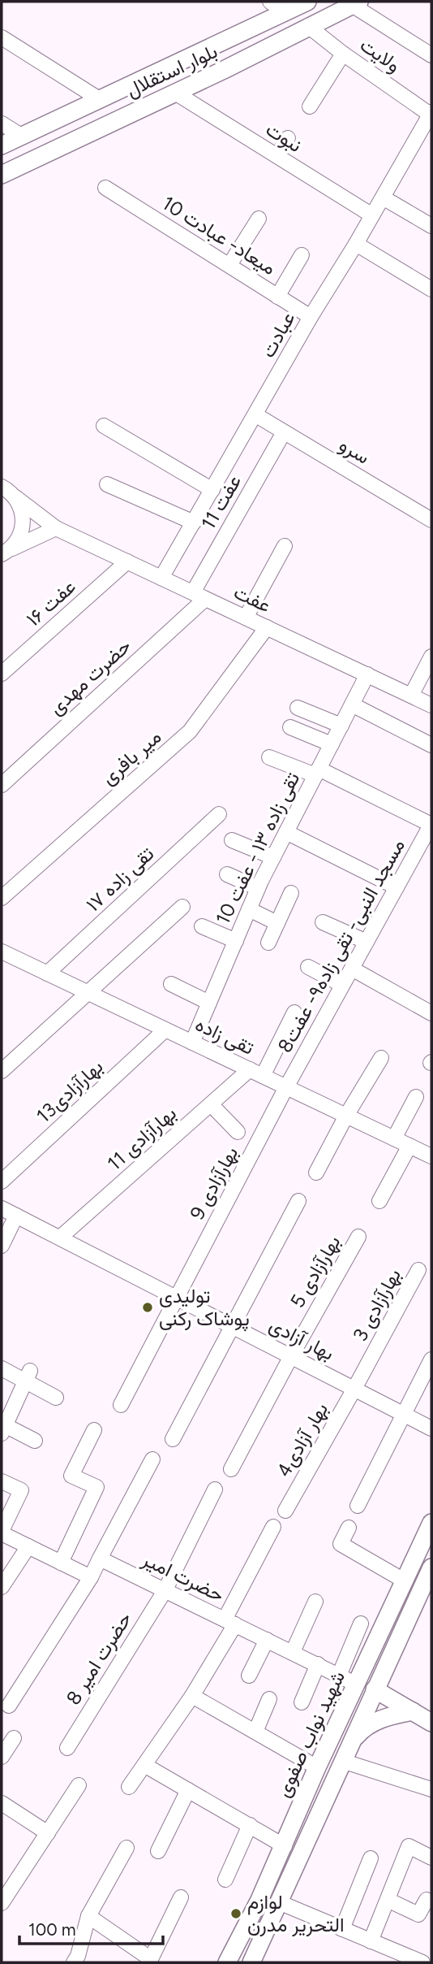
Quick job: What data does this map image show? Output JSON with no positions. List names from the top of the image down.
{
  "streets": {
    "main road": ["بلوار استقلال", "شهید نواب صفوی"],
    "street": [
      "ولایت",
      "نبوت",
      "میعاد- عبادت 10",
      "عبادت",
      "سرو",
      "عفت 11",
      "عفت",
      "عفت ۱۶",
      "حضرت مهدی",
      "میر بافری",
      "تقی زاده ۱۳ - عفت 10",
      "تقی زاده ۱۷",
      "مسجد النبی- تقی زاده۹- عفت8",
      "تقی زاده",
      "بهارآزادی13",
      "بهارآزادی 11",
      "بهارآزادی 9",
      "بهارآزادی 5",
      "بهارآزادی 3",
      "بهار آزادی",
      "بهار آزادی4",
      "حضرت امیر",
      "حضرت امیر 8"
    ]
  },
  "crossings": [
    ["ولایت", "بلوار استقلال"],
    ["ولایت", "عبادت"],
    ["بلوار استقلال", "نبوت"],
    ["نبوت", "عبادت"],
    ["میعاد- عبادت 10", "عبادت"],
    ["عبادت", "سرو"],
    ["عبادت", "عفت"],
    ["سرو", "عفت 11"],
    ["عفت 11", "عفت"],
    ["عفت 11", "حضرت مهدی"],
    ["عفت", "عفت ۱۶"],
    ["عفت", "حضرت مهدی"],
    ["عفت", "میر بافری"],
    ["عفت", "تقی زاده ۱۳ - عفت 10"],
    ["تقی زاده ۱۳ - عفت 10", "تقی زاده"],
    ["تقی زاده ۱۷", "تقی زاده"],
    ["مسجد النبی- تقی زاده۹- عفت8", "تقی زاده"],
    ["مسجد النبی- تقی زاده۹- عفت8", "بهارآزادی 9"],
    ["تقی زاده", "بهارآزادی13"],
    ["تقی زاده", "بهارآزادی 11"],
    ["تقی زاده", "بهارآزادی 9"],
    ["بهارآزادی 11", "بهار آزادی"],
    ["بهارآزادی 9", "بهار آزادی"],
    ["بهارآزادی 5", "بهار آزادی"],
    ["بهارآزادی 3", "بهار آزادی"],
    ["بهارآزادی 3", "بهار آزادی4"],
    ["بهار آزادی", "بهار آزادی4"],
    ["حضرت امیر", "حضرت امیر 8"],
    ["حضرت امیر", "شهید نواب صفوی"]
  ],
  "places": ["تولیدی پوشاک رکنی", "لوازم التحریر مدرن"],
  "scale_bar": "100 m"
}
